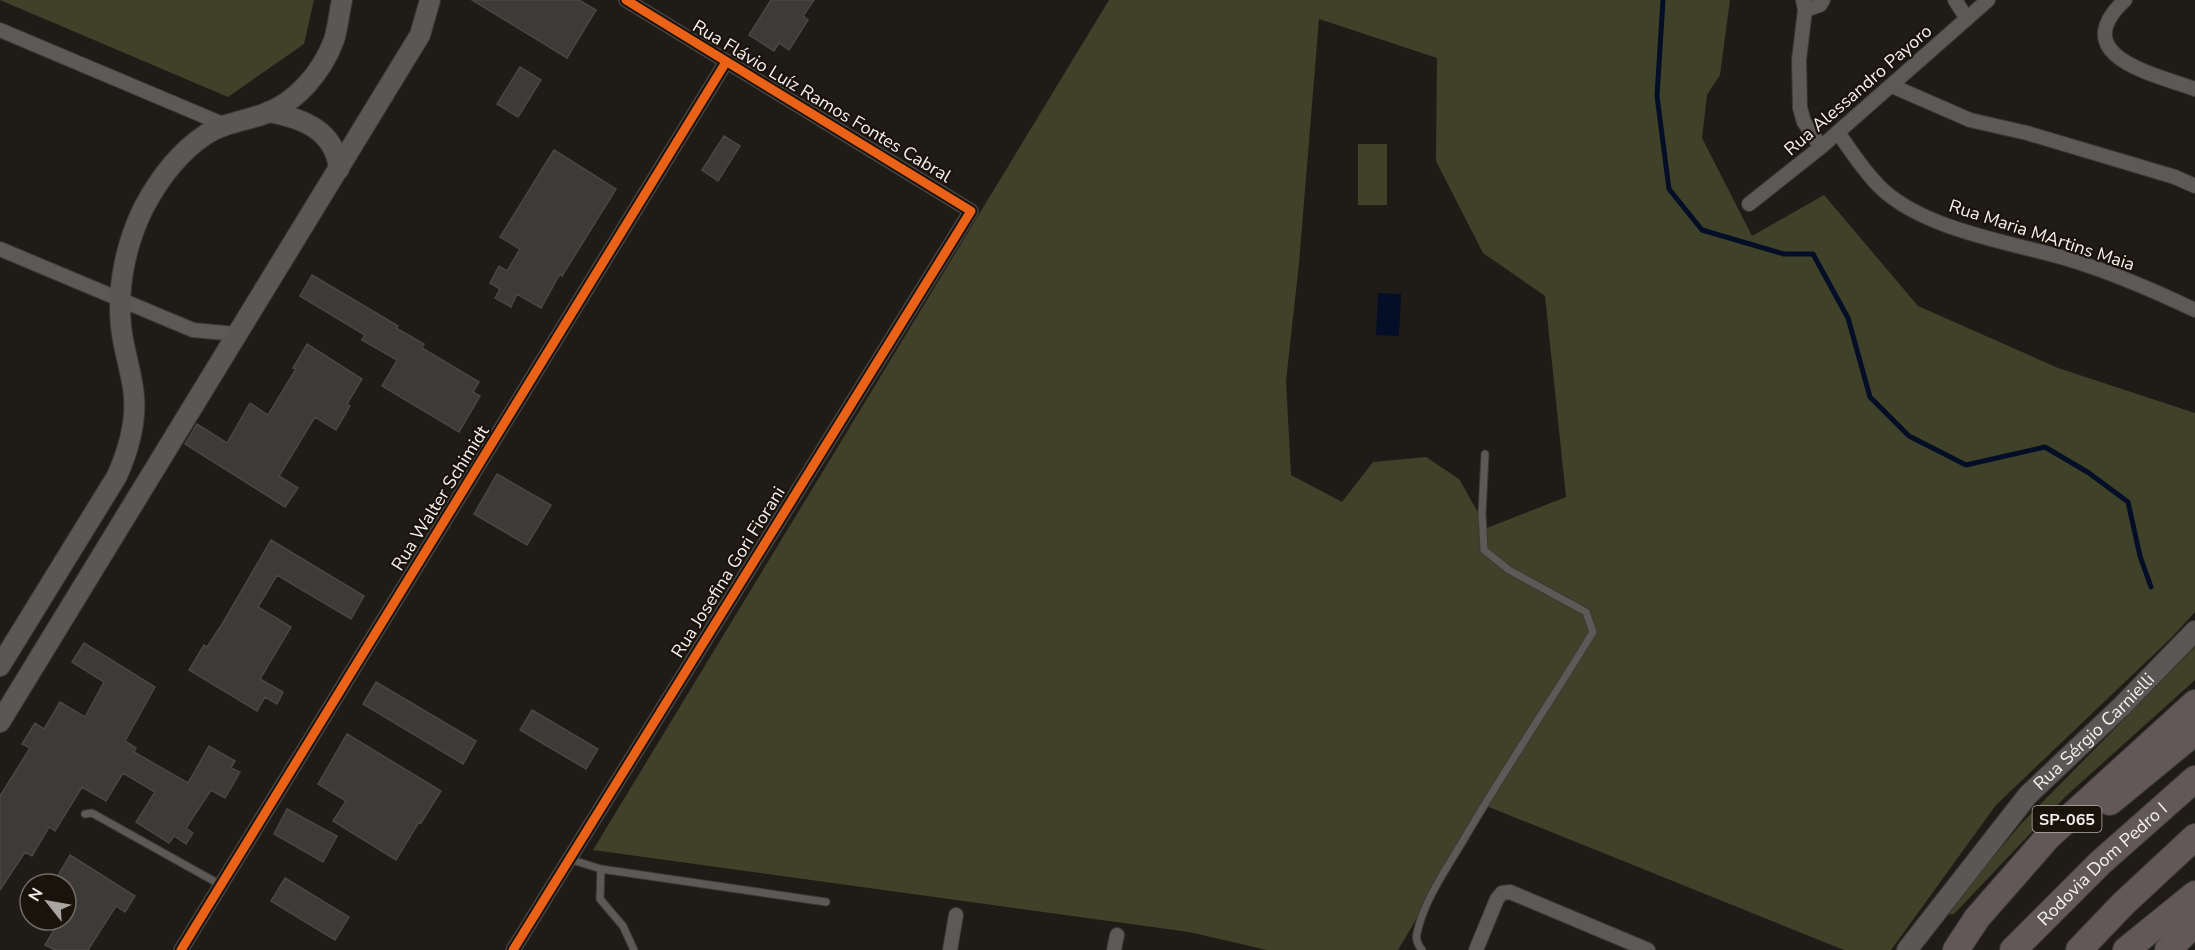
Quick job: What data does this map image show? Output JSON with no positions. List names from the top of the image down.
{
  "streets": {
    "highway": ["SP-065", "Rodovia Dom Pedro I"],
    "street": [
      "Rua Alessandro Payoro",
      "Rua Flávio Luíz Ramos Fontes Cabral",
      "Rua Maria MArtins Maia",
      "Rua Walter Schimidt",
      "Rua Josefina Gori Fiorani",
      "Rua Sérgio Carnielli"
    ]
  },
  "crossings": [
    ["Rua Alessandro Payoro", "Rua Maria MArtins Maia"],
    ["Rua Flávio Luíz Ramos Fontes Cabral", "Rua Walter Schimidt"],
    ["Rua Flávio Luíz Ramos Fontes Cabral", "Rua Josefina Gori Fiorani"]
  ],
  "north": "top left"
}
